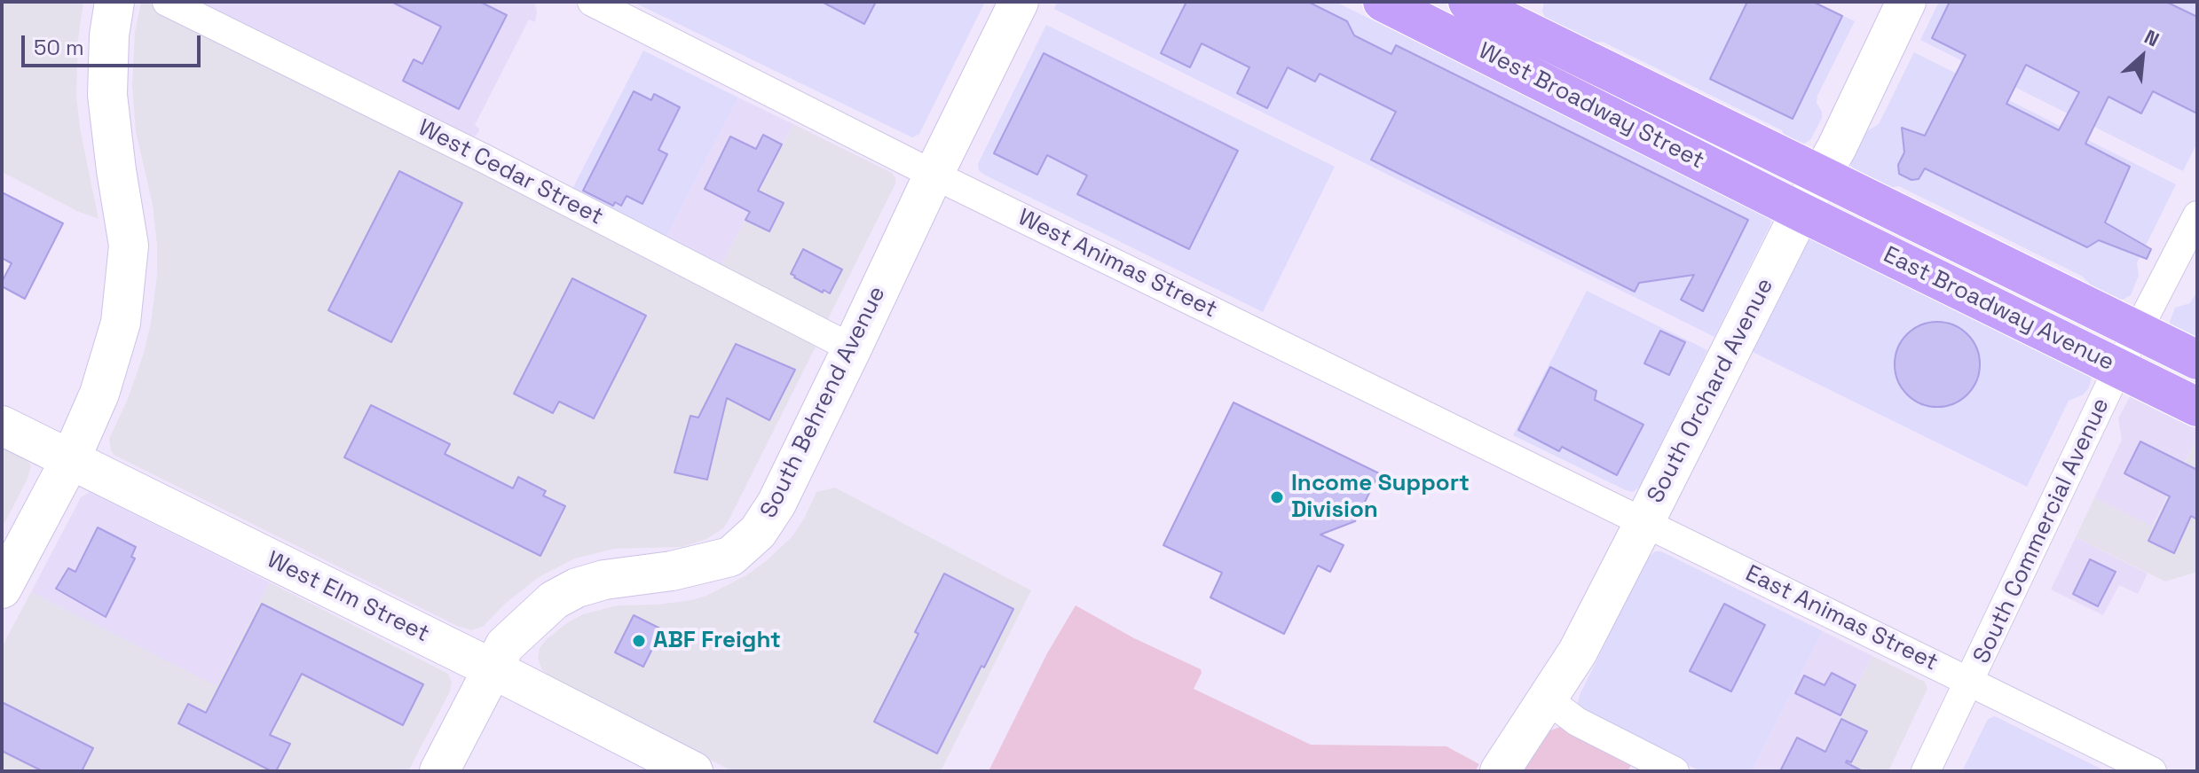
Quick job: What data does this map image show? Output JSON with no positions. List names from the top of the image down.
{
  "streets": {
    "main road": ["West Broadway Street", "East Broadway Avenue"],
    "street": [
      "West Cedar Street",
      "West Animas Street",
      "South Orchard Avenue",
      "South Behrend Avenue",
      "South Commercial Avenue",
      "West Elm Street",
      "East Animas Street"
    ]
  },
  "crossings": [
    ["West Broadway Street", "East Broadway Avenue"],
    ["West Broadway Street", "South Orchard Avenue"],
    ["West Cedar Street", "South Behrend Avenue"],
    ["West Animas Street", "South Orchard Avenue"],
    ["West Animas Street", "South Behrend Avenue"],
    ["West Animas Street", "East Animas Street"],
    ["East Broadway Avenue", "South Orchard Avenue"],
    ["East Broadway Avenue", "South Commercial Avenue"],
    ["South Orchard Avenue", "East Animas Street"],
    ["South Behrend Avenue", "West Elm Street"],
    ["South Commercial Avenue", "East Animas Street"]
  ],
  "places": ["Income Support Division", "ABF Freight"],
  "scale_bar": "50 m",
  "north": "top right"
}
